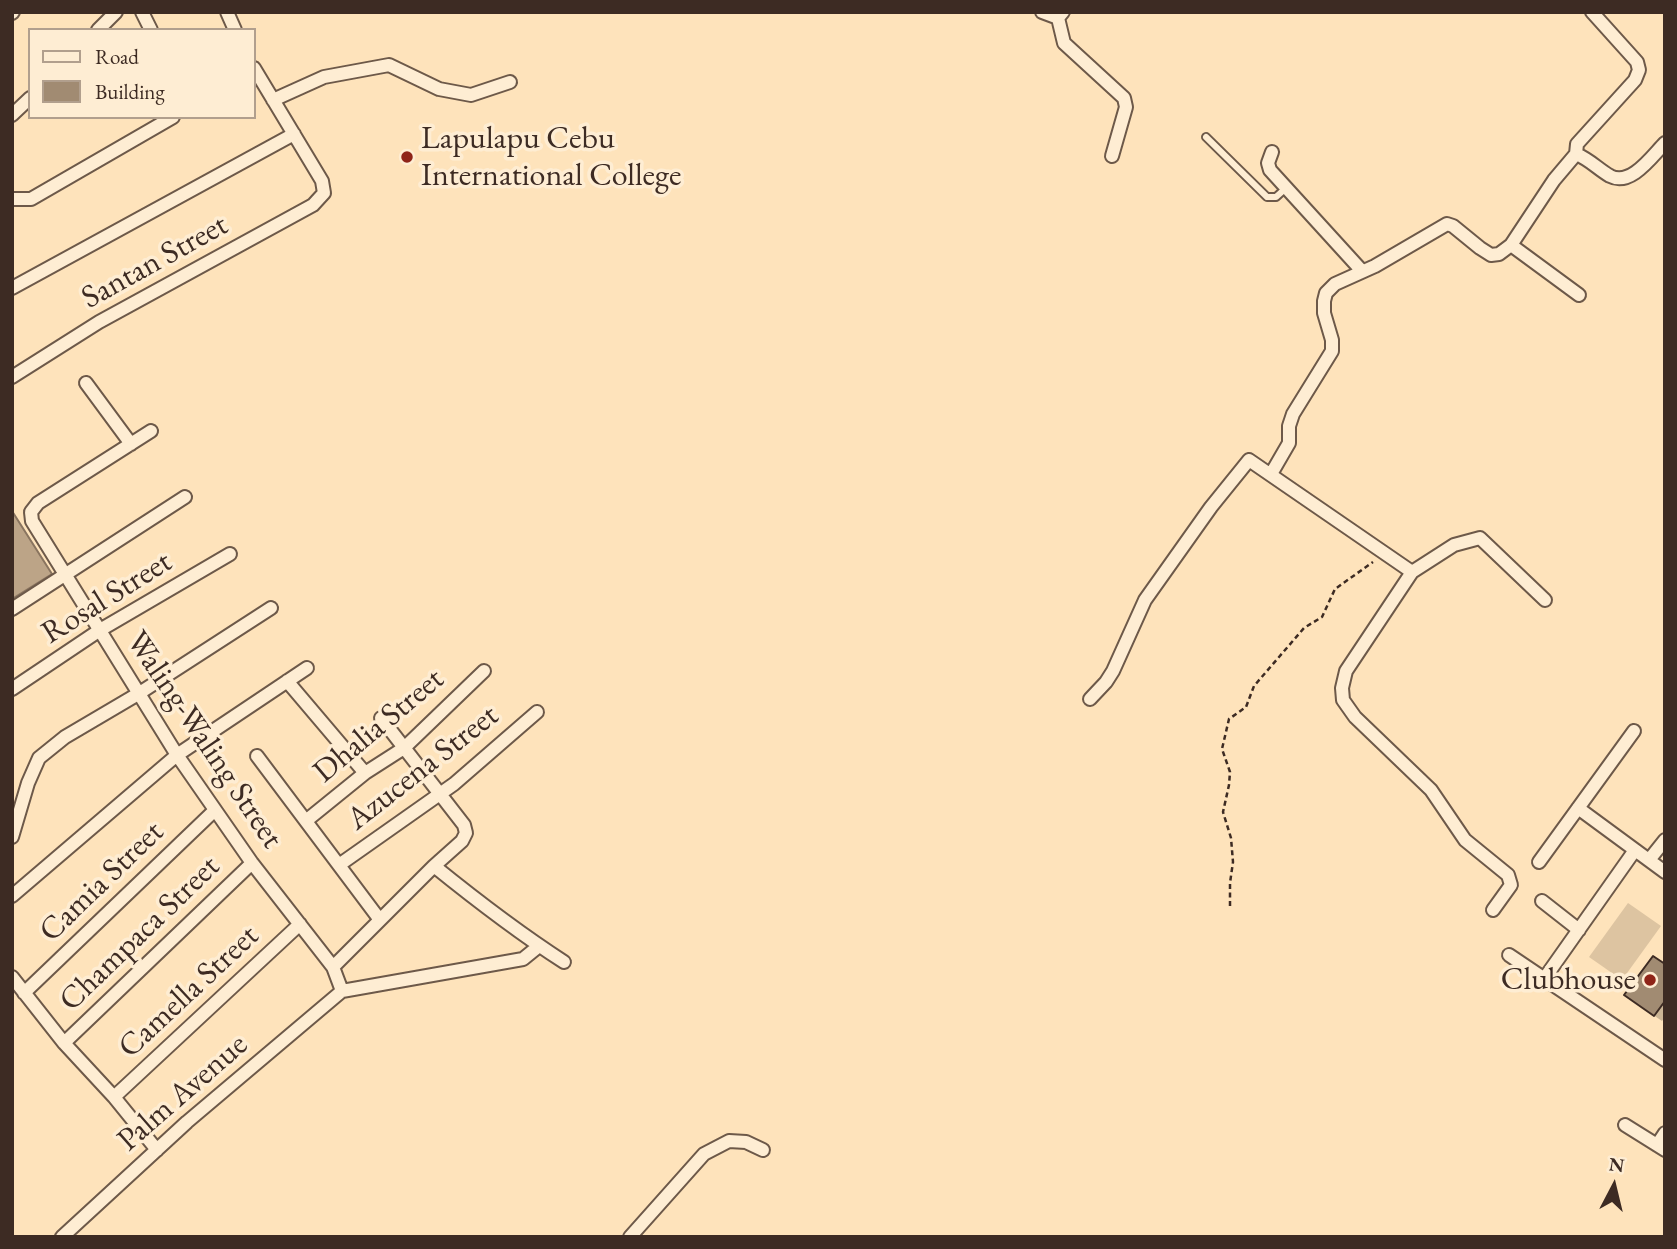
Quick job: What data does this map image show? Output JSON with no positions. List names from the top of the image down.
{
  "streets": {
    "street": [
      "Santan Street",
      "Rosal Street",
      "Dhalia Street",
      "Waling-Waling Street",
      "Azucena Street",
      "Camia Street",
      "Champaca Street",
      "Camella Street",
      "Palm Avenue"
    ]
  },
  "crossings": [
    ["Rosal Street", "Waling-Waling Street"],
    ["Waling-Waling Street", "Camia Street"],
    ["Waling-Waling Street", "Champaca Street"],
    ["Waling-Waling Street", "Camella Street"],
    ["Waling-Waling Street", "Palm Avenue"]
  ],
  "places": ["Lapulapu Cebu International College", "Clubhouse"],
  "legend": ["Road", "Building"],
  "north": "top"
}
